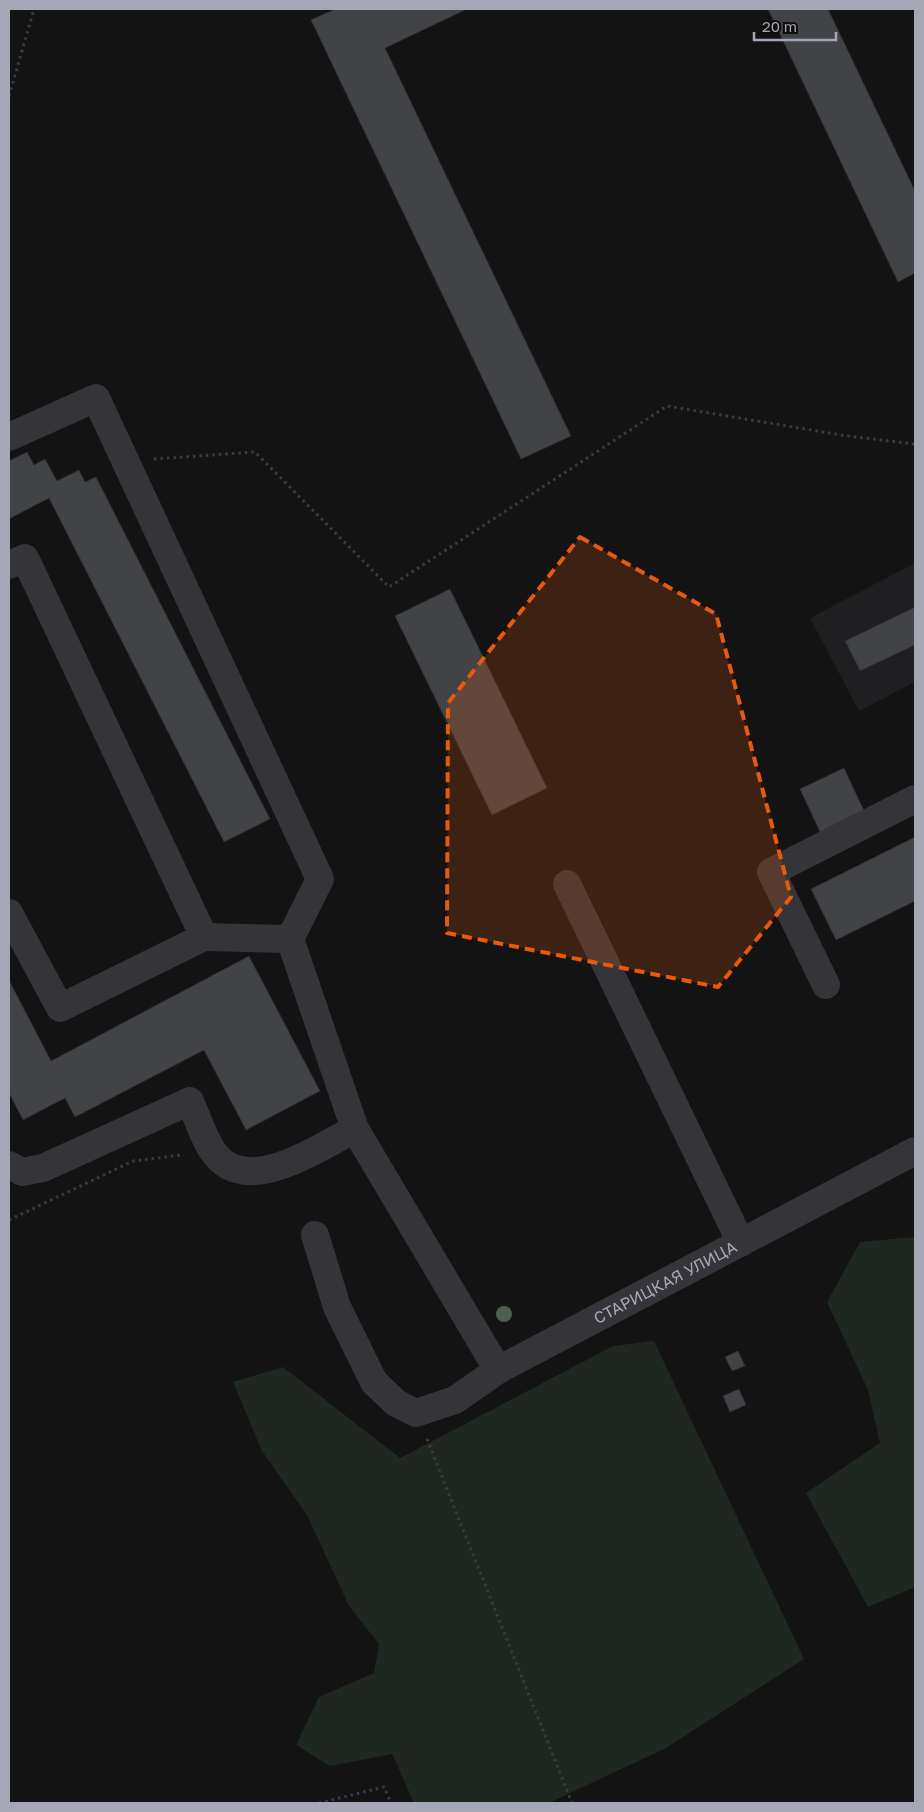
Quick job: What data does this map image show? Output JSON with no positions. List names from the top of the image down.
{
  "streets": {
    "street": ["СТАРИЦКАЯ УЛИЦА"]
  },
  "scale_bar": "20 m"
}
